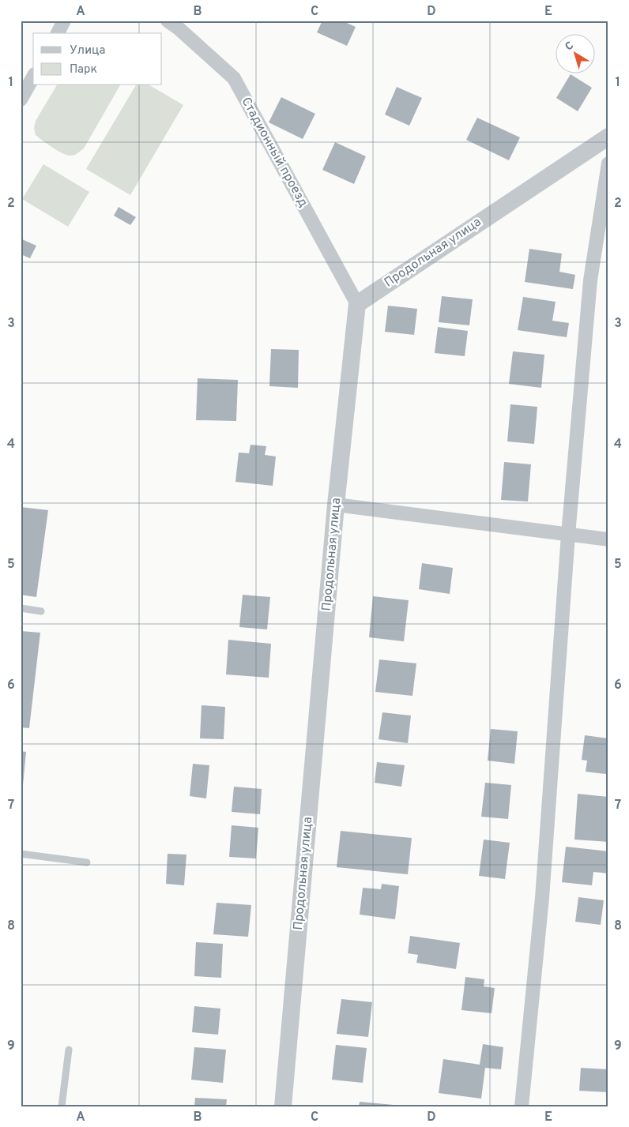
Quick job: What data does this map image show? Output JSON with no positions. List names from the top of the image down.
{
  "streets": {
    "street": ["Стадионный проезд", "Продольная улица"]
  },
  "crossings": [
    ["Стадионный проезд", "Продольная улица"]
  ],
  "legend": ["Улица", "Парк"],
  "north": "top left",
  "grid": {
    "columns": [
      "A",
      "B",
      "C",
      "D",
      "E"
    ],
    "rows": [
      "1",
      "2",
      "3",
      "4",
      "5",
      "6",
      "7",
      "8",
      "9"
    ]
  }
}
